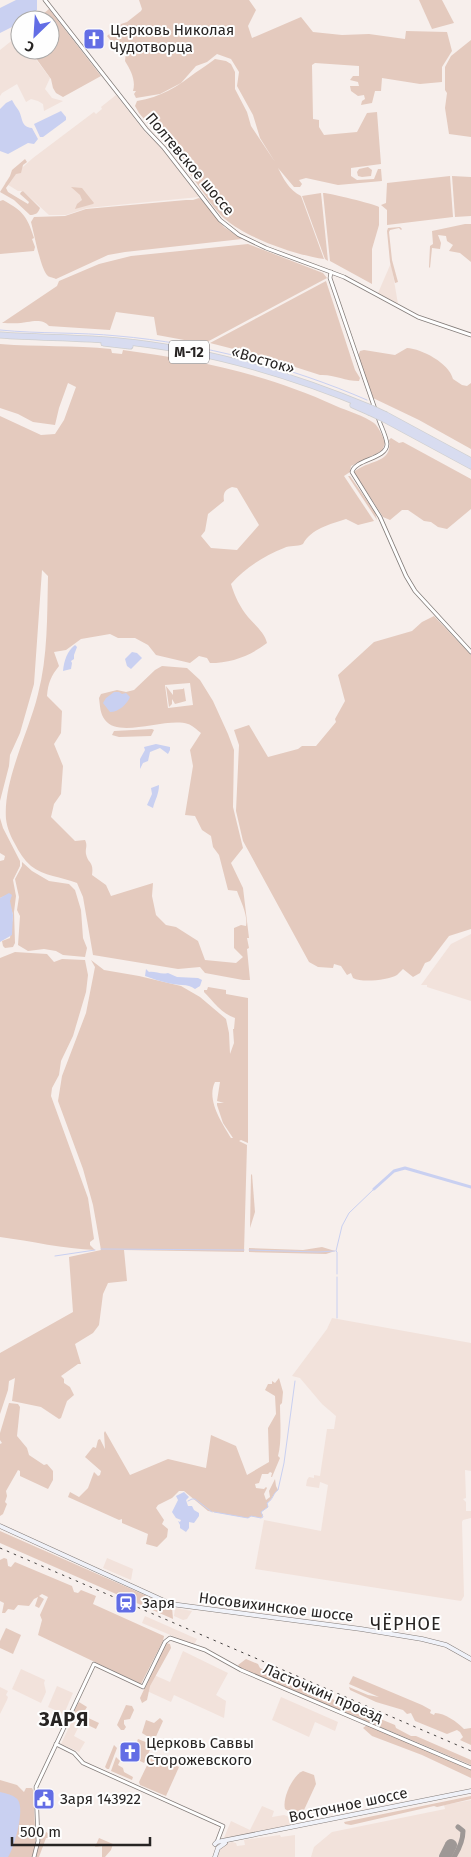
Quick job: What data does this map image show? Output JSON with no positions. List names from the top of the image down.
{
  "streets": {
    "highway": ["М-12", "«Восток»"],
    "main road": ["Носовихинское шоссе", "Восточное шоссе"],
    "street": ["Полтевское шоссе", "Ласточкин проезд"]
  },
  "districts": ["ЧЁРНОЕ", "ЗАРЯ"],
  "places": {
    "church": ["Церковь Николая Чудотворца", "Церковь Саввы Сторожевского"],
    "station": ["Заря"],
    "public building": ["Заря 143922"]
  },
  "scale_bar": "500 m",
  "north": "bottom left"
}
